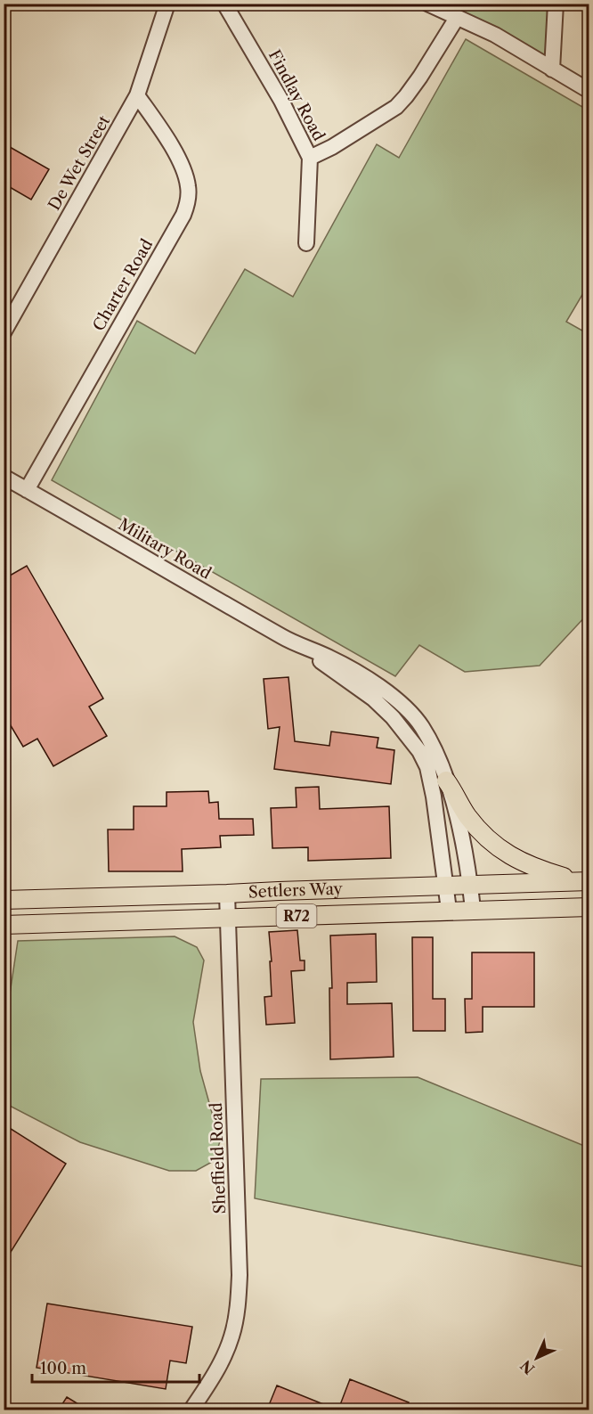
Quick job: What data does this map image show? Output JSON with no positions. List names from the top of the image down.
{
  "streets": {
    "main road": ["Settlers Way", "R72"],
    "street": [
      "Findlay Road",
      "De Wet Street",
      "Charter Road",
      "Military Road",
      "Sheffield Road"
    ]
  },
  "crossings": [
    ["De Wet Street", "Charter Road"],
    ["Charter Road", "Military Road"],
    ["Military Road", "Settlers Way"],
    ["Settlers Way", "Sheffield Road"]
  ],
  "scale_bar": "100 m",
  "north": "bottom left"
}
